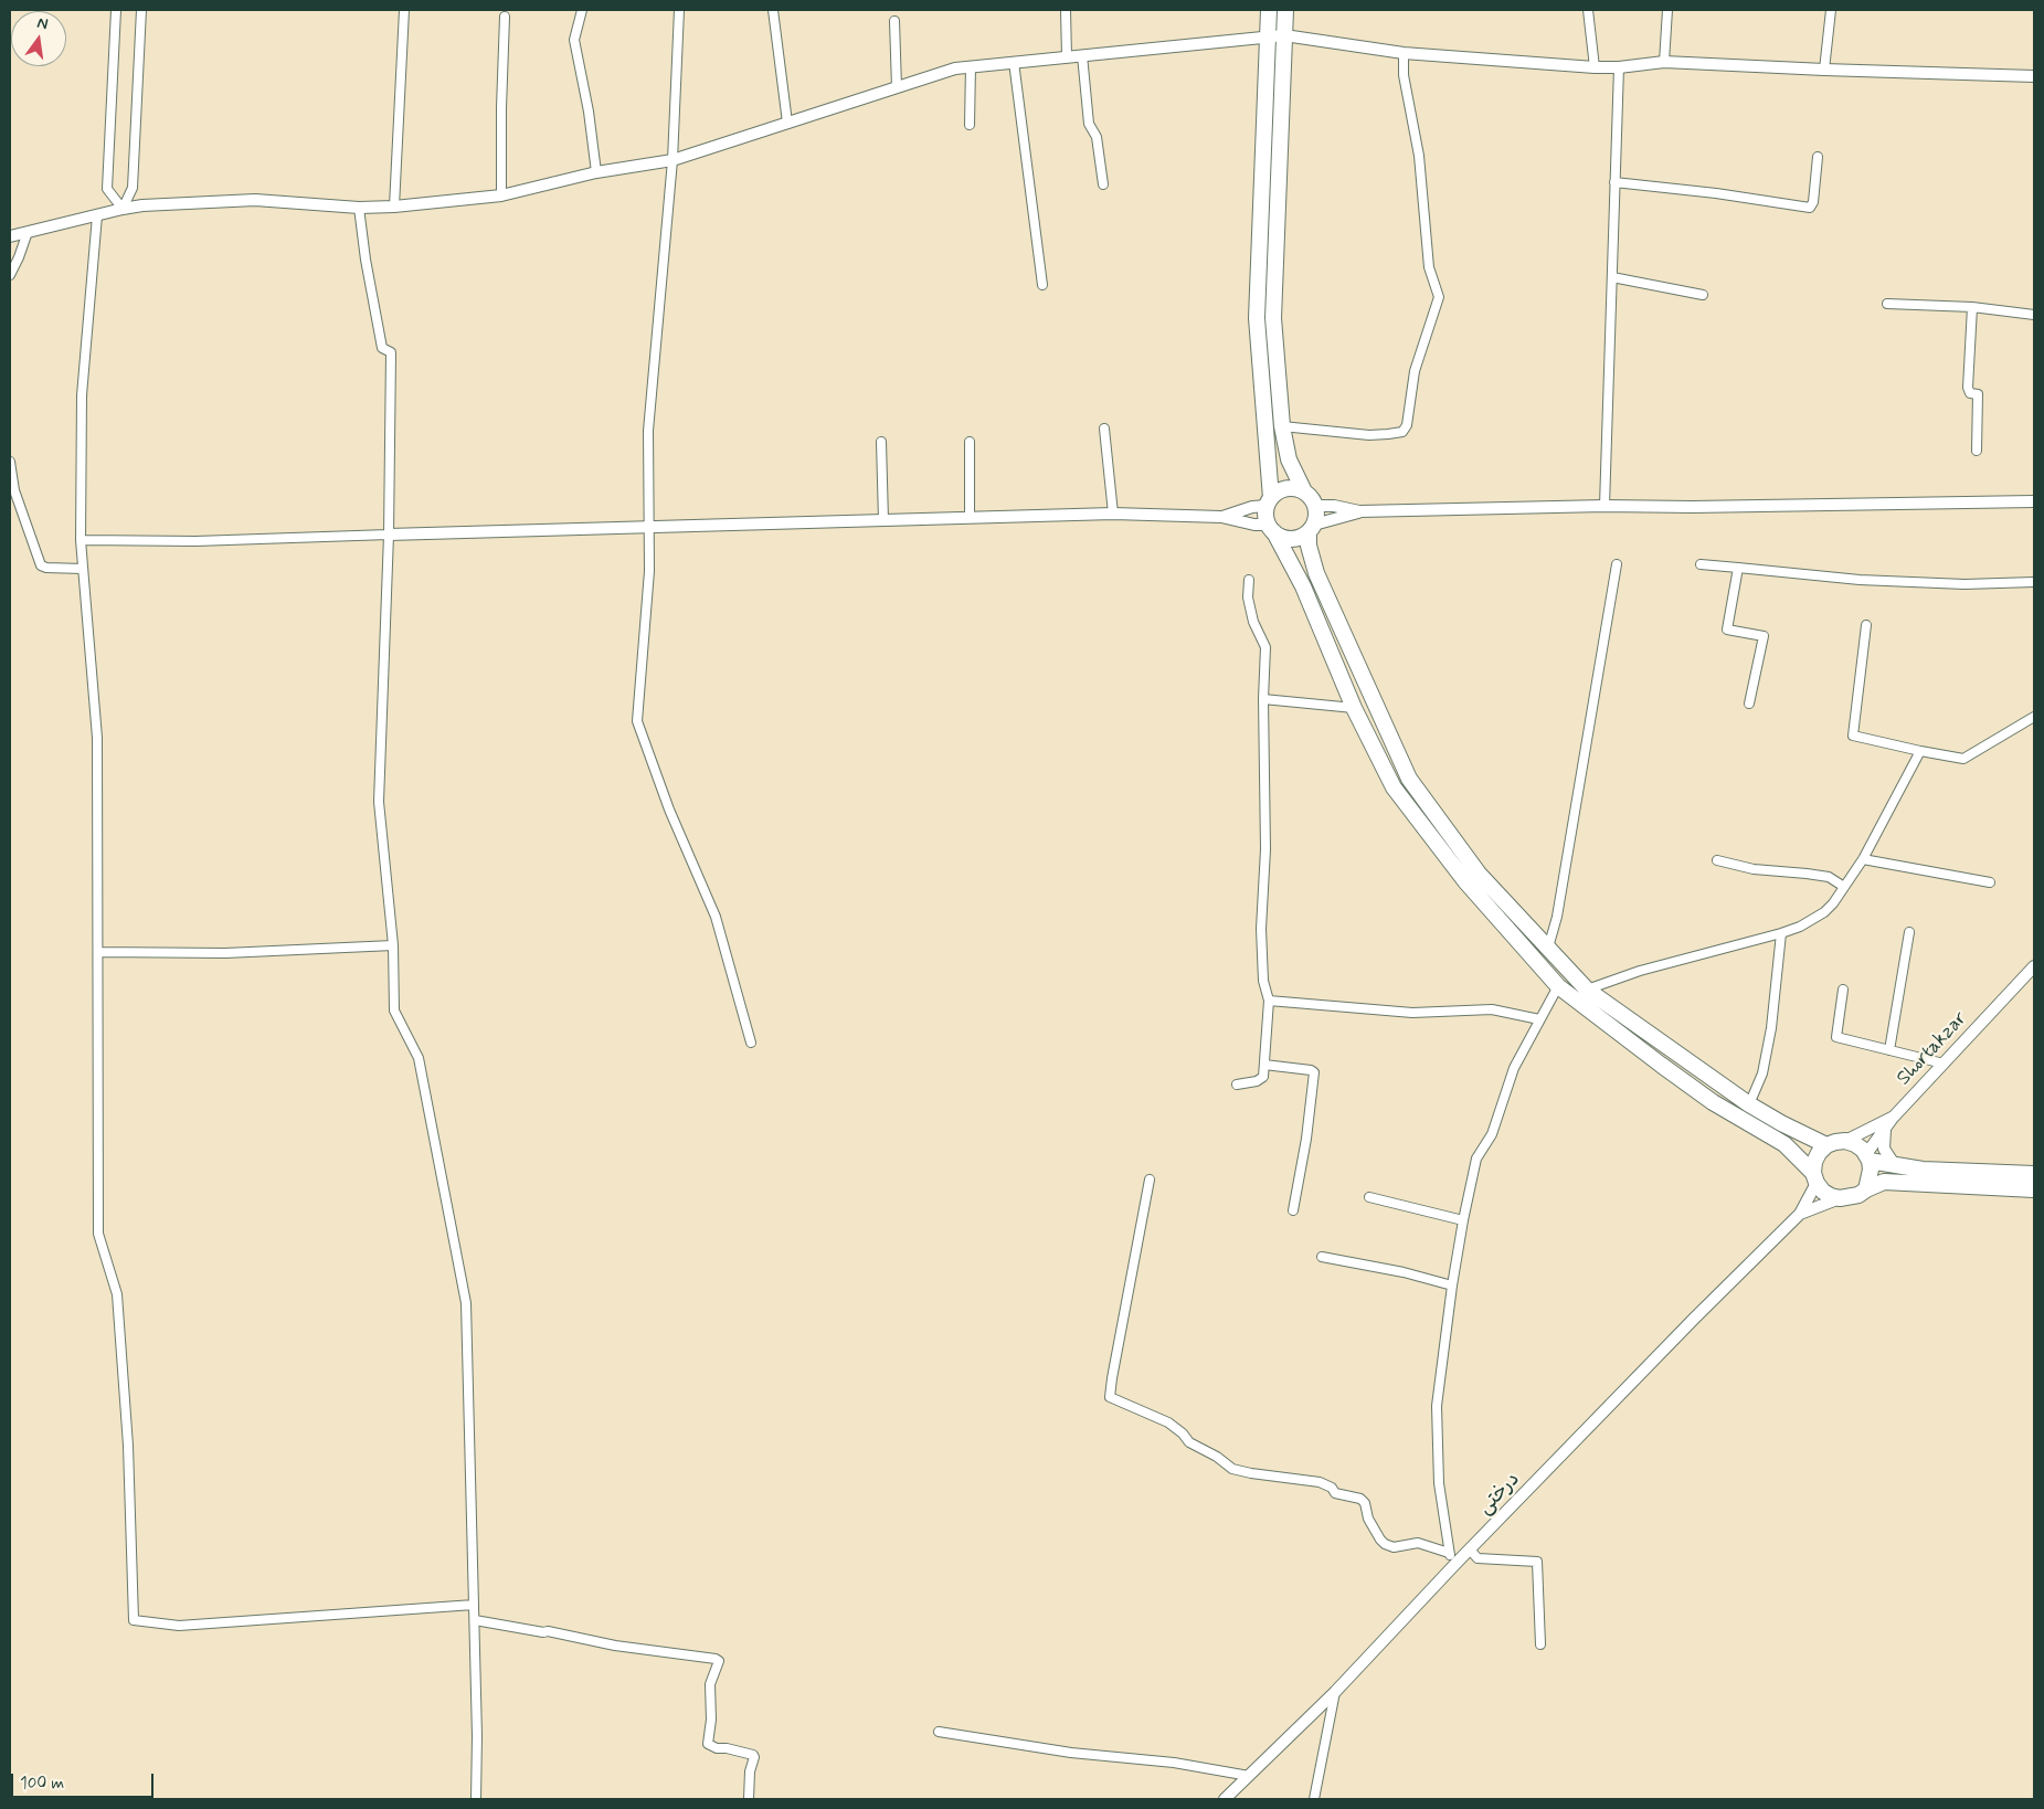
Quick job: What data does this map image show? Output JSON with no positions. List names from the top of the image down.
{
  "streets": {
    "street": ["Shortakzar", "درختی"]
  },
  "scale_bar": "100 m",
  "north": "top"
}
